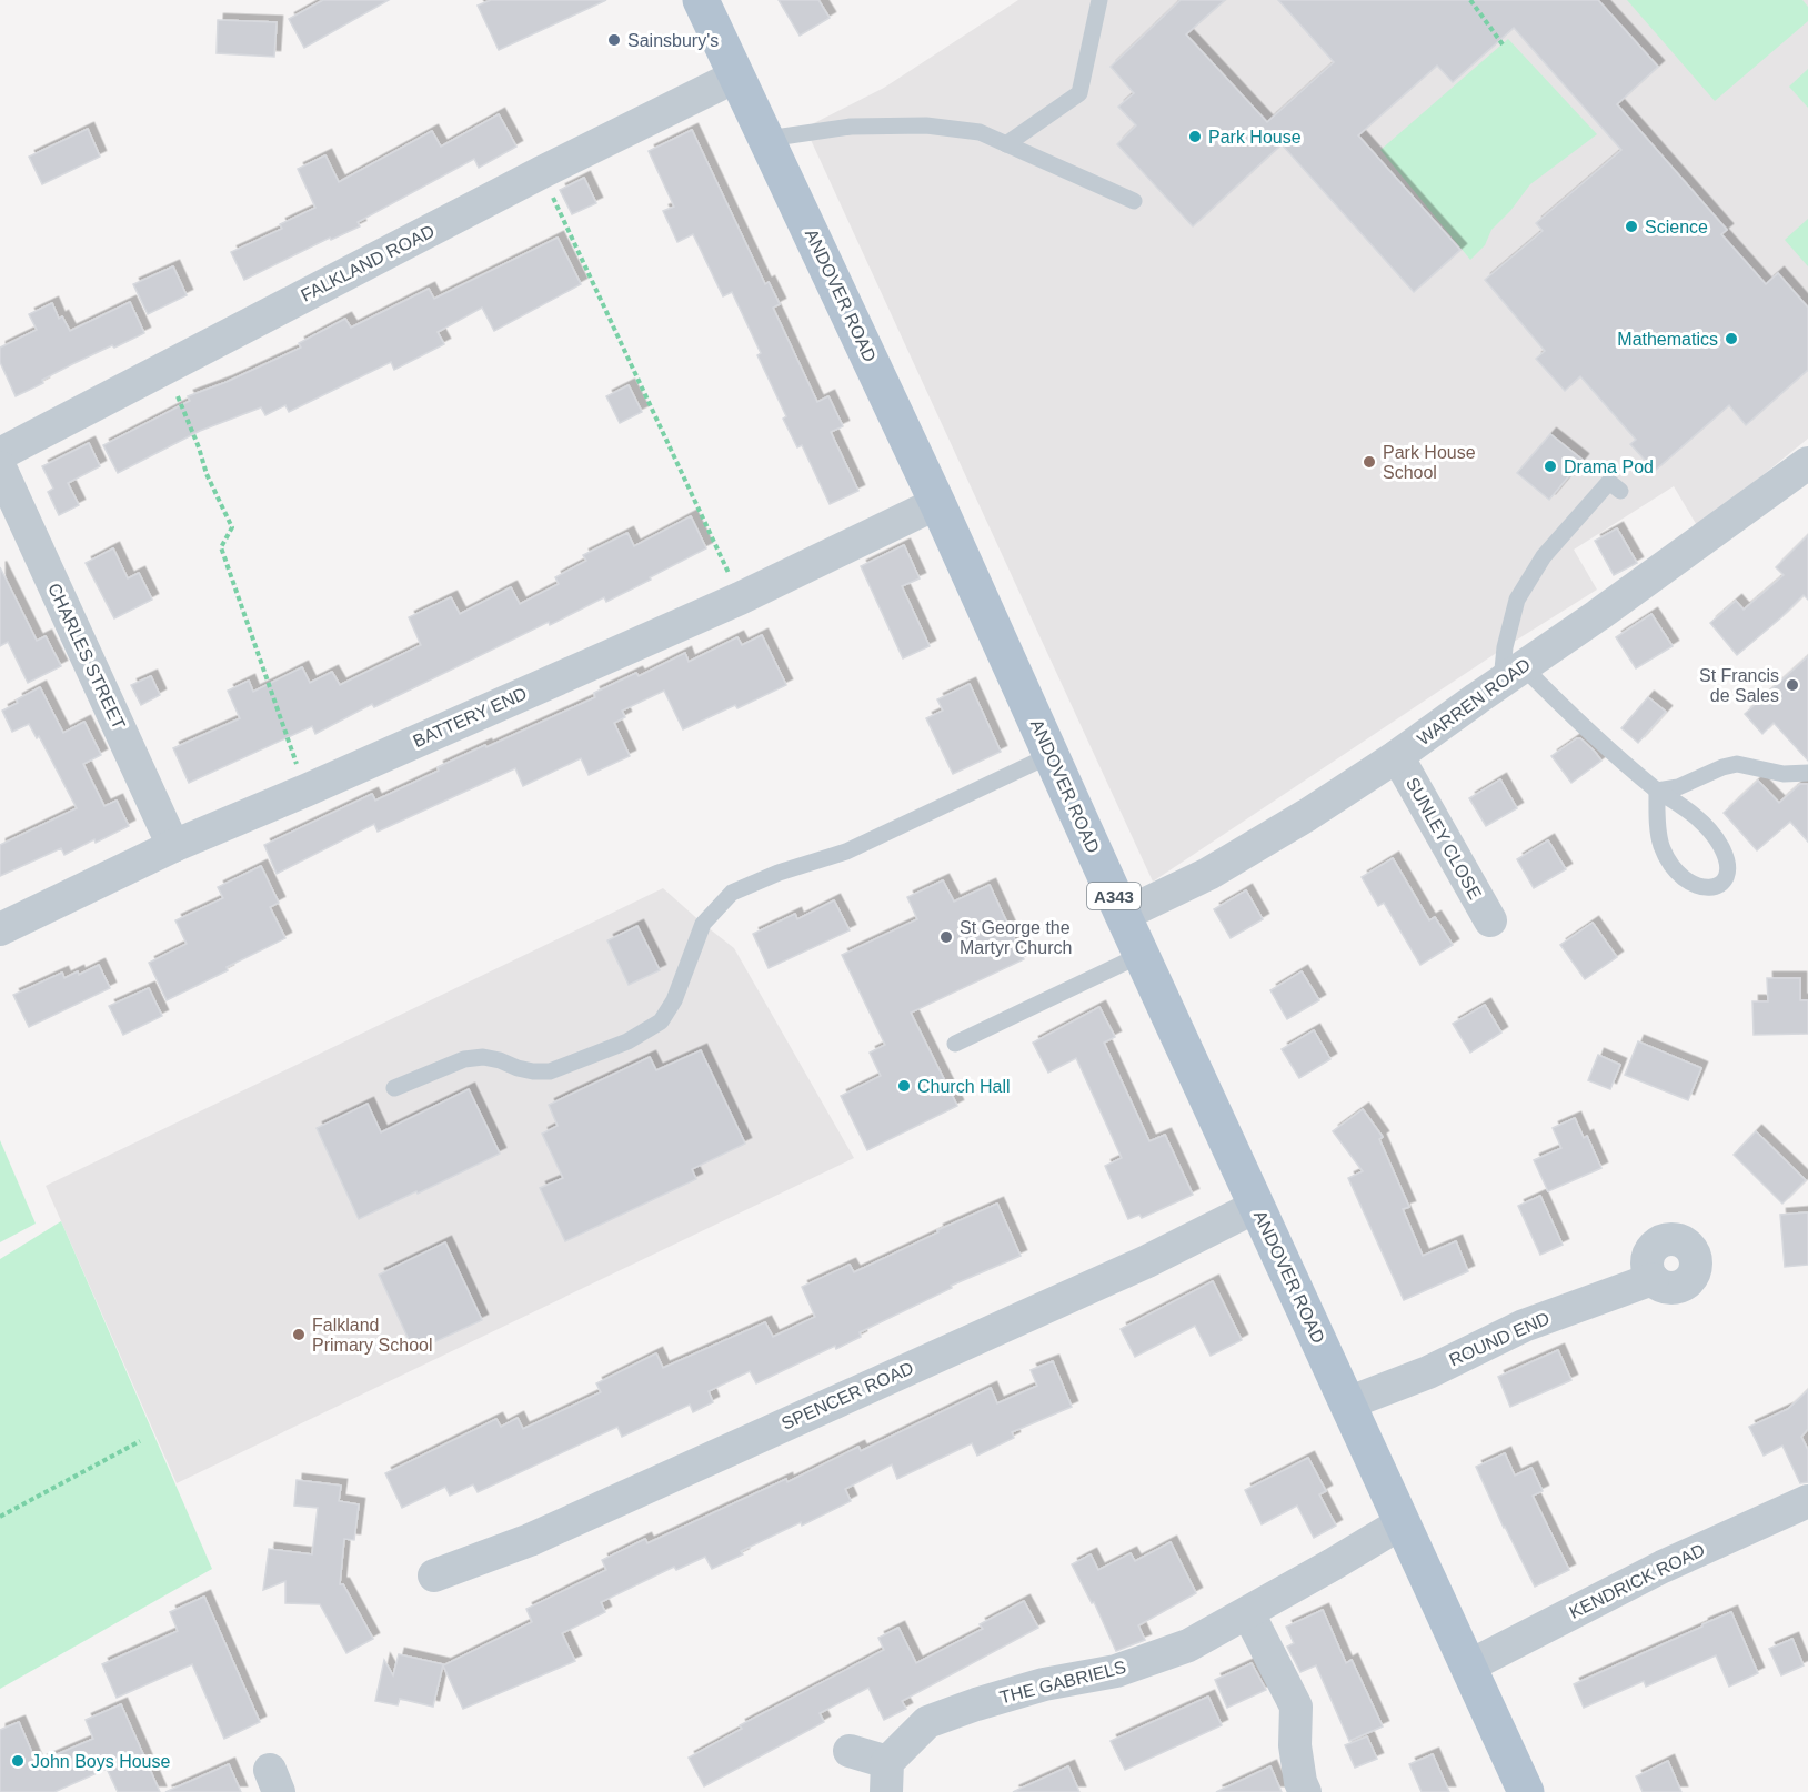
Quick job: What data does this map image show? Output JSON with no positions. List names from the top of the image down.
{
  "streets": {
    "main road": ["ANDOVER ROAD", "A343"],
    "street": [
      "FALKLAND ROAD",
      "CHARLES STREET",
      "WARREN ROAD",
      "BATTERY END",
      "SUNLEY CLOSE",
      "ROUND END",
      "SPENCER ROAD",
      "KENDRICK ROAD",
      "THE GABRIELS"
    ]
  },
  "crossings": [
    ["FALKLAND ROAD", "ANDOVER ROAD"],
    ["ANDOVER ROAD", "WARREN ROAD"],
    ["ANDOVER ROAD", "BATTERY END"],
    ["ANDOVER ROAD", "ROUND END"],
    ["ANDOVER ROAD", "SPENCER ROAD"],
    ["ANDOVER ROAD", "KENDRICK ROAD"],
    ["ANDOVER ROAD", "THE GABRIELS"],
    ["CHARLES STREET", "BATTERY END"],
    ["WARREN ROAD", "SUNLEY CLOSE"]
  ],
  "places": [
    "Sainsbury's",
    "Park House",
    "Science",
    "Mathematics",
    "Park House School",
    "Drama Pod",
    "St Francis de Sales",
    "St George the Martyr Church",
    "Church Hall",
    "Falkland Primary School",
    "John Boys House"
  ]
}
